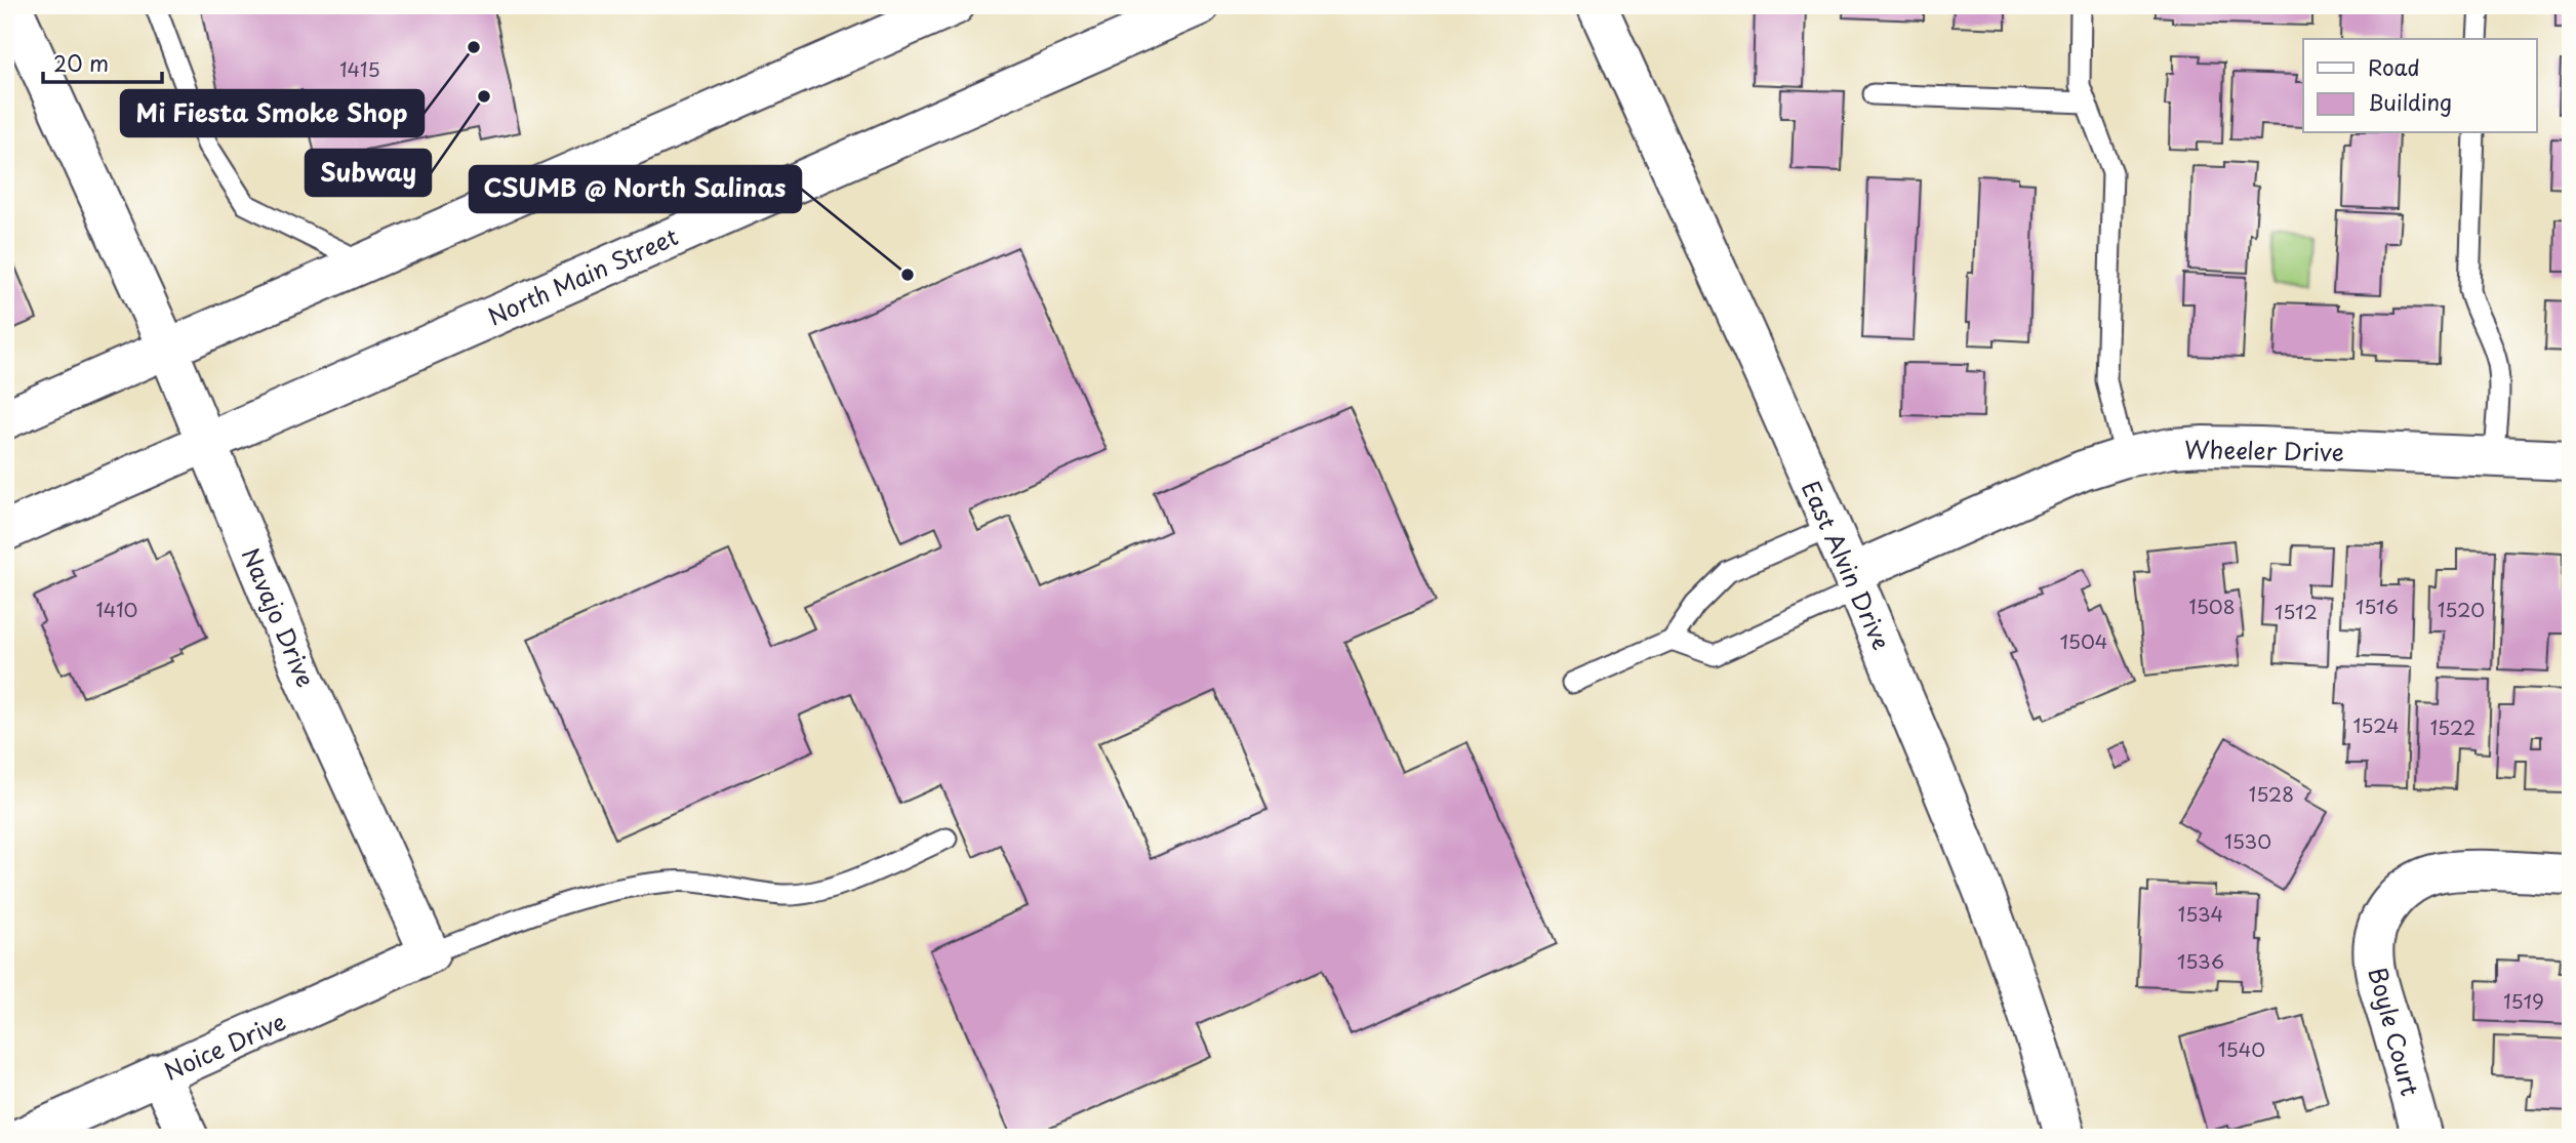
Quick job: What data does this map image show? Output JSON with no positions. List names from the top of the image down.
{
  "streets": {
    "main road": [
      "North Main Street",
      "Wheeler Drive",
      "East Alvin Drive",
      "Navajo Drive",
      "Boyle Court",
      "Noice Drive"
    ]
  },
  "crossings": [
    ["North Main Street", "Navajo Drive"],
    ["Wheeler Drive", "East Alvin Drive"],
    ["Navajo Drive", "Noice Drive"]
  ],
  "places": ["Mi Fiesta Smoke Shop", "Subway", "CSUMB @ North Salinas"],
  "house_numbers": [
    "1415",
    "1508",
    "1516",
    "1410",
    "1520",
    "1512",
    "1504",
    "1524",
    "1522",
    "1528",
    "1530",
    "1534",
    "1536",
    "1519",
    "1540"
  ],
  "legend": ["Road", "Building"],
  "scale_bar": "20 m"
}
